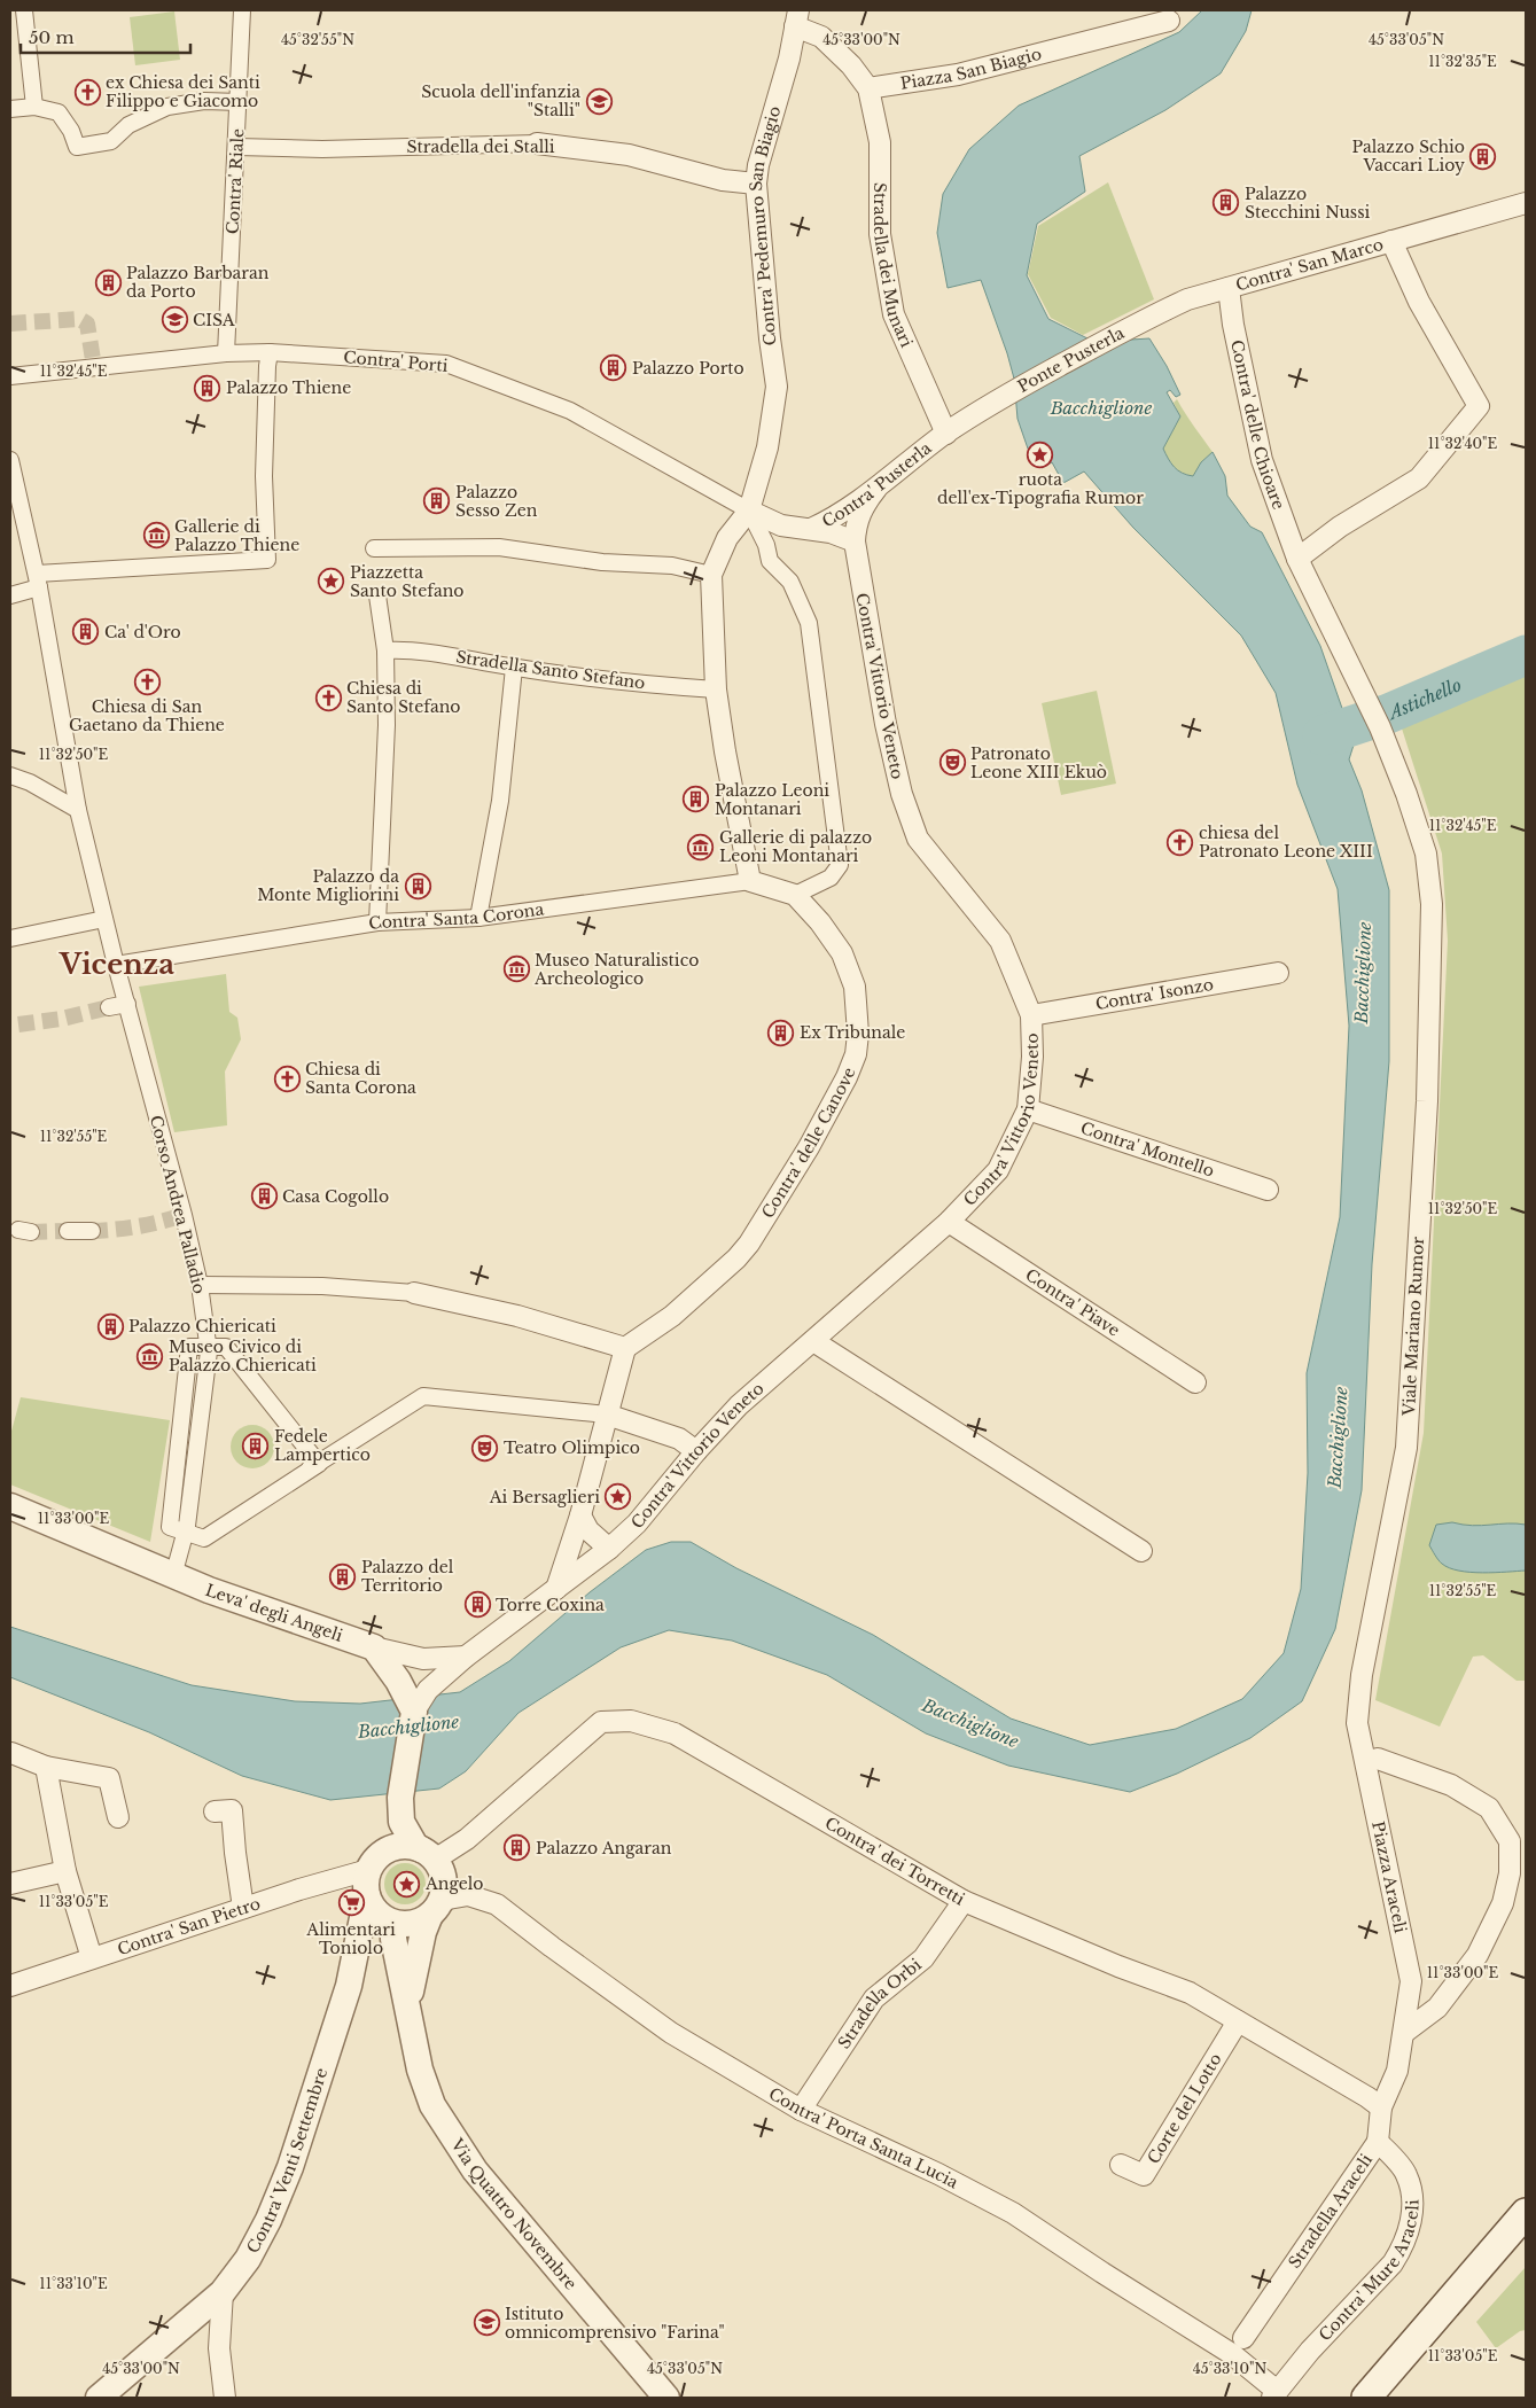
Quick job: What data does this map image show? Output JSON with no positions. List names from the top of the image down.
{
  "streets": {
    "street": [
      "Piazza San Biagio",
      "Stradella dei Stalli",
      "Contra' Riale",
      "Contra' Pedemuro San Biagio",
      "Stradella dei Munari",
      "Contra' San Marco",
      "Ponte Pusterla",
      "Contra' Porti",
      "Contra' delle Chioare",
      "Contra' Pusterla",
      "Stradella Santo Stefano",
      "Contra' Vittorio Veneto",
      "Contra' Santa Corona",
      "Contra' Isonzo",
      "Contra' delle Canove",
      "Contra' Montello",
      "Corso Andrea Palladio",
      "Contra' Piave",
      "Viale Mariano Rumor",
      "Leva' degli Angeli",
      "Contra' dei Torretti",
      "Piazza Araceli",
      "Contra' San Pietro",
      "Stradella Orbi",
      "Corte del Lotto",
      "Contra' Porta Santa Lucia",
      "Contra' Venti Settembre",
      "Stradella Araceli",
      "Via Quattro Novembre",
      "Contra' Mure Araceli"
    ]
  },
  "crossings": [
    ["Piazza San Biagio", "Stradella dei Munari"],
    ["Stradella dei Stalli", "Contra' Riale"],
    ["Stradella dei Stalli", "Contra' Pedemuro San Biagio"],
    ["Contra' Riale", "Contra' Porti"],
    ["Contra' Pedemuro San Biagio", "Contra' Porti"],
    ["Contra' Pedemuro San Biagio", "Contra' Pusterla"],
    ["Stradella dei Munari", "Contra' Pusterla"],
    ["Contra' San Marco", "Ponte Pusterla"],
    ["Contra' San Marco", "Contra' delle Chioare"],
    ["Ponte Pusterla", "Contra' delle Chioare"],
    ["Ponte Pusterla", "Contra' Pusterla"],
    ["Contra' Porti", "Contra' Pusterla"],
    ["Contra' delle Chioare", "Viale Mariano Rumor"],
    ["Contra' Pusterla", "Contra' Vittorio Veneto"],
    ["Contra' Vittorio Veneto", "Contra' Isonzo"],
    ["Contra' Vittorio Veneto", "Contra' Montello"],
    ["Contra' Vittorio Veneto", "Contra' Piave"],
    ["Contra' Vittorio Veneto", "Leva' degli Angeli"],
    ["Contra' Vittorio Veneto", "Contra' Venti Settembre"],
    ["Contra' Santa Corona", "Contra' delle Canove"],
    ["Contra' Santa Corona", "Corso Andrea Palladio"],
    ["Corso Andrea Palladio", "Leva' degli Angeli"],
    ["Viale Mariano Rumor", "Piazza Araceli"],
    ["Contra' dei Torretti", "Piazza Araceli"],
    ["Contra' dei Torretti", "Contra' San Pietro"],
    ["Contra' dei Torretti", "Stradella Orbi"],
    ["Contra' dei Torretti", "Corte del Lotto"],
    ["Contra' dei Torretti", "Contra' Porta Santa Lucia"],
    ["Contra' dei Torretti", "Contra' Venti Settembre"],
    ["Contra' dei Torretti", "Via Quattro Novembre"],
    ["Piazza Araceli", "Stradella Araceli"],
    ["Piazza Araceli", "Contra' Mure Araceli"],
    ["Contra' San Pietro", "Contra' Porta Santa Lucia"],
    ["Contra' San Pietro", "Contra' Venti Settembre"],
    ["Contra' San Pietro", "Via Quattro Novembre"],
    ["Stradella Orbi", "Contra' Porta Santa Lucia"],
    ["Contra' Porta Santa Lucia", "Contra' Venti Settembre"],
    ["Contra' Porta Santa Lucia", "Via Quattro Novembre"],
    ["Contra' Porta Santa Lucia", "Contra' Mure Araceli"],
    ["Contra' Venti Settembre", "Via Quattro Novembre"],
    ["Stradella Araceli", "Contra' Mure Araceli"]
  ],
  "districts": ["Vicenza"],
  "water": ["Bacchiglione", "Astichello"],
  "places": {
    "church": [
      "ex Chiesa dei Santi Filippo e Giacomo",
      "Chiesa di San Gaetano da Thiene",
      "Chiesa di Santo Stefano",
      "chiesa del Patronato Leone XIII",
      "Chiesa di Santa Corona"
    ],
    "school or university": ["Scuola dell'infanzia \"Stalli\"", "CISA", "Istituto omnicomprensivo \"Farina\""],
    "building": [
      "Palazzo Schio Vaccari Lioy",
      "Palazzo Stecchini Nussi",
      "Palazzo Barbaran da Porto",
      "Palazzo Porto",
      "Palazzo Thiene",
      "Palazzo Sesso Zen",
      "Ca' d'Oro",
      "Palazzo Leoni Montanari",
      "Palazzo da Monte Migliorini",
      "Ex Tribunale",
      "Casa Cogollo",
      "Palazzo Chiericati",
      "Fedele Lampertico",
      "Palazzo del Territorio",
      "Torre Coxina",
      "Palazzo Angaran"
    ],
    "place": [
      "ruota dell'ex-Tipografia Rumor",
      "Piazzetta Santo Stefano",
      "Ai Bersaglieri",
      "Angelo"
    ],
    "museum": [
      "Gallerie di Palazzo Thiene",
      "Gallerie di palazzo Leoni Montanari",
      "Museo Naturalistico Archeologico",
      "Museo Civico di Palazzo Chiericati"
    ],
    "theatre": ["Patronato Leone XIII Ekuò", "Teatro Olimpico"],
    "supermarket": ["Alimentari Toniolo"]
  },
  "scale_bar": "50 m",
  "coordinates": [
    "45°32'55\"N",
    "45°33'00\"N",
    "45°33'05\"N",
    "11°32'35\"E",
    "11°32'45\"E",
    "11°32'40\"E",
    "11°32'50\"E",
    "11°32'55\"E",
    "11°33'00\"E",
    "11°33'05\"E",
    "11°33'10\"E",
    "45°33'10\"N"
  ]
}
